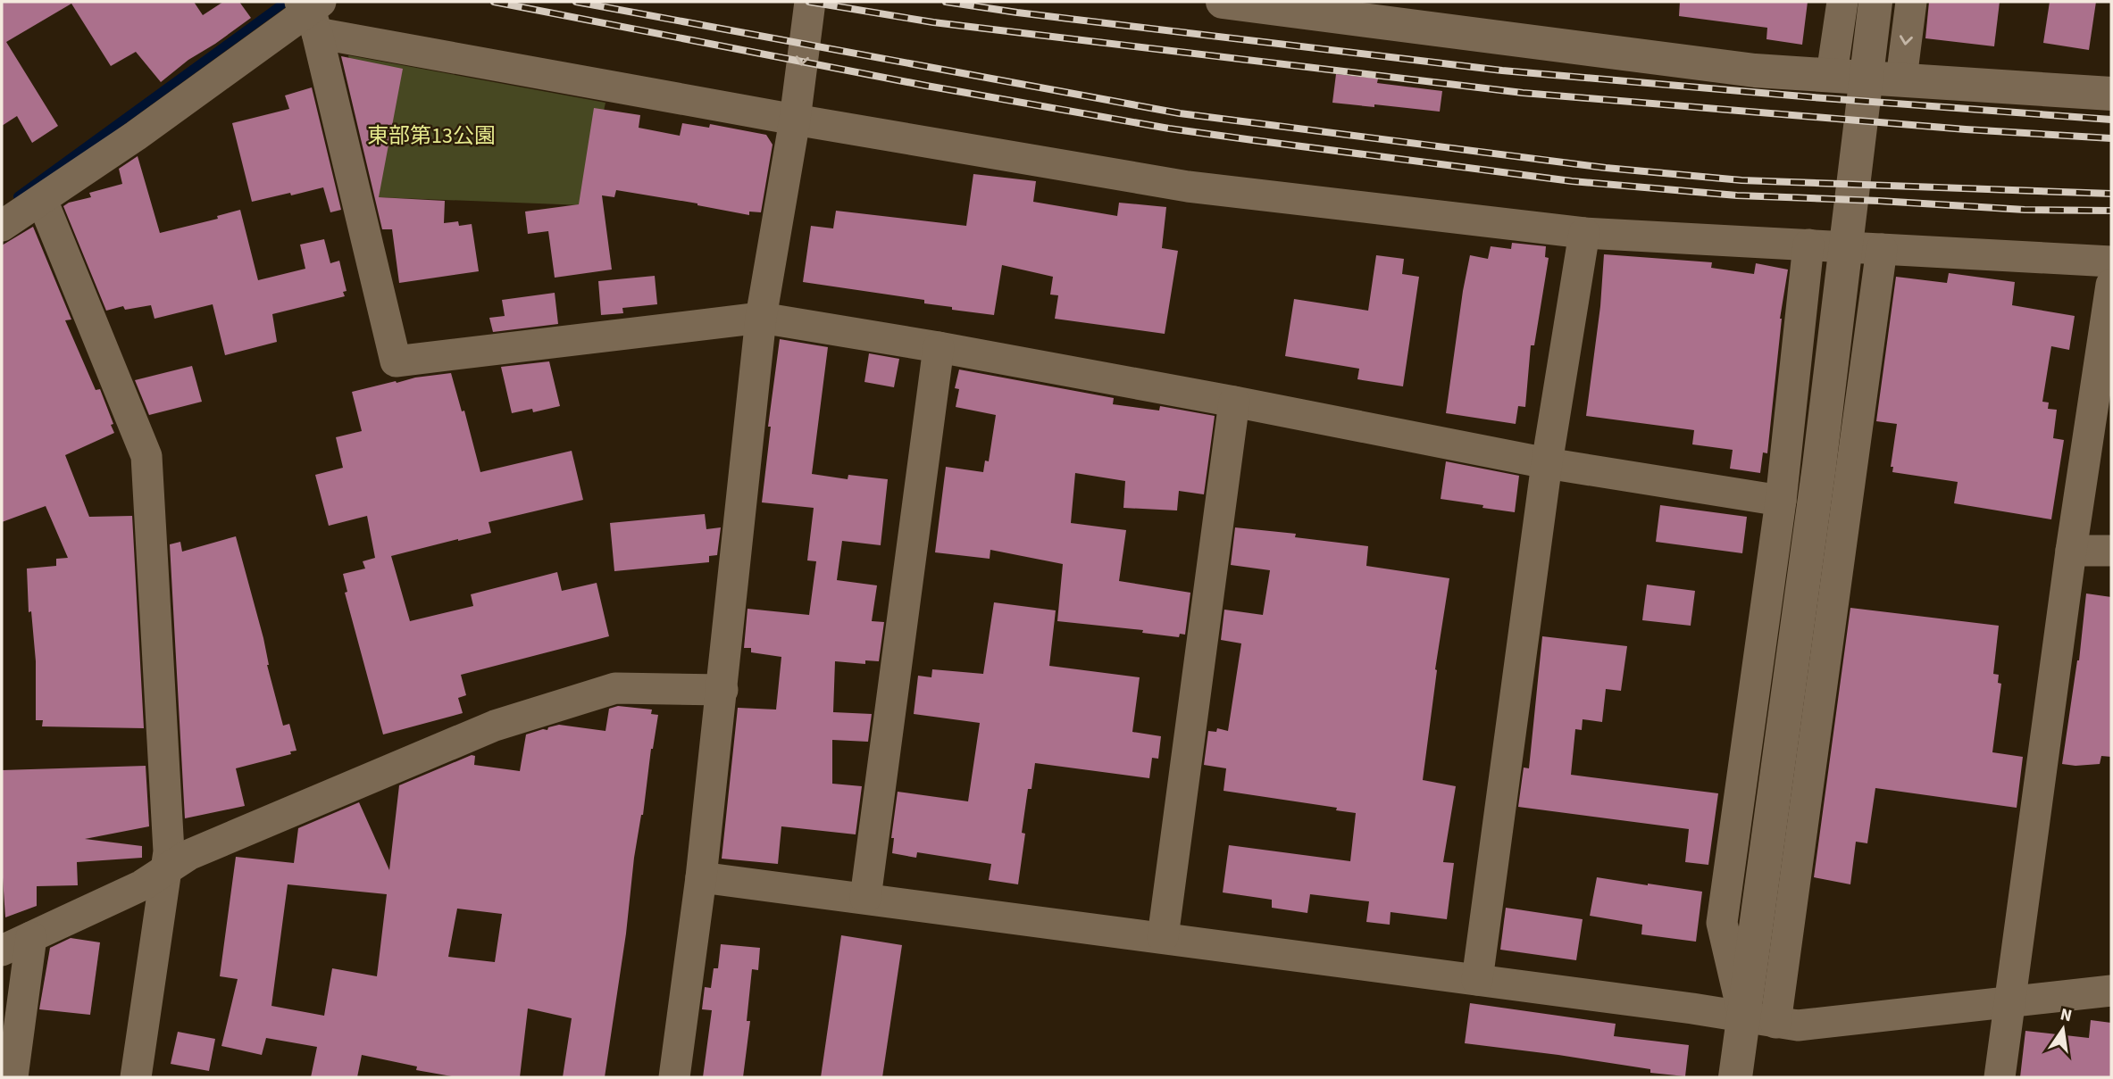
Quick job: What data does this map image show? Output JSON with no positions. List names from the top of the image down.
{
  "parks": ["東部第13公園"],
  "north": "top"
}
